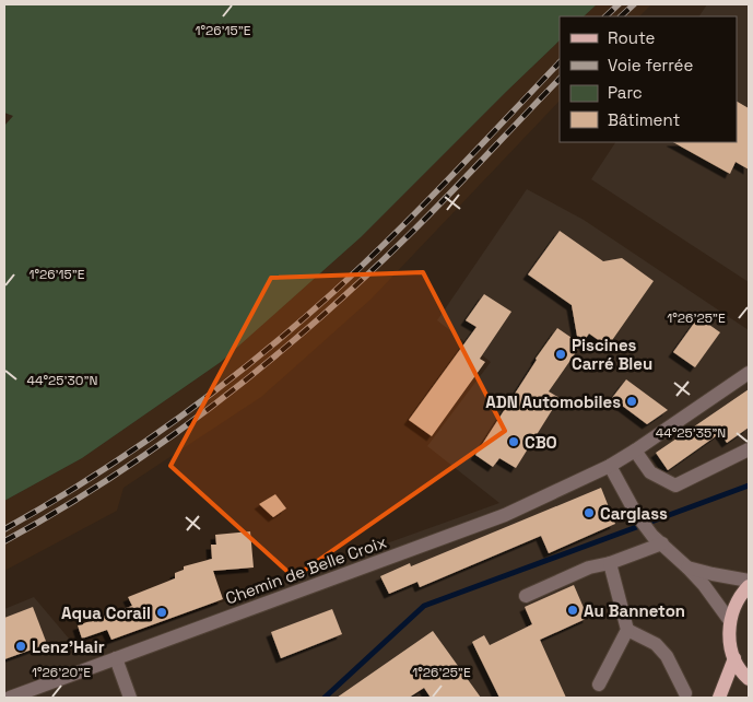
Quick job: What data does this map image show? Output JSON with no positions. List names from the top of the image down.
{
  "streets": {
    "street": ["Chemin de Belle Croix"]
  },
  "places": [
    "Piscines Carré Bleu",
    "ADN Automobiles",
    "CBO",
    "Carglass",
    "Au Banneton",
    "Aqua Corail",
    "Lenz'Hair"
  ],
  "legend": [
    "Route",
    "Voie ferrée",
    "Parc",
    "Bâtiment"
  ],
  "coordinates": [
    "1°26'15\"E",
    "1°26'25\"E",
    "44°25'30\"N",
    "44°25'35\"N",
    "1°26'20\"E"
  ]
}
